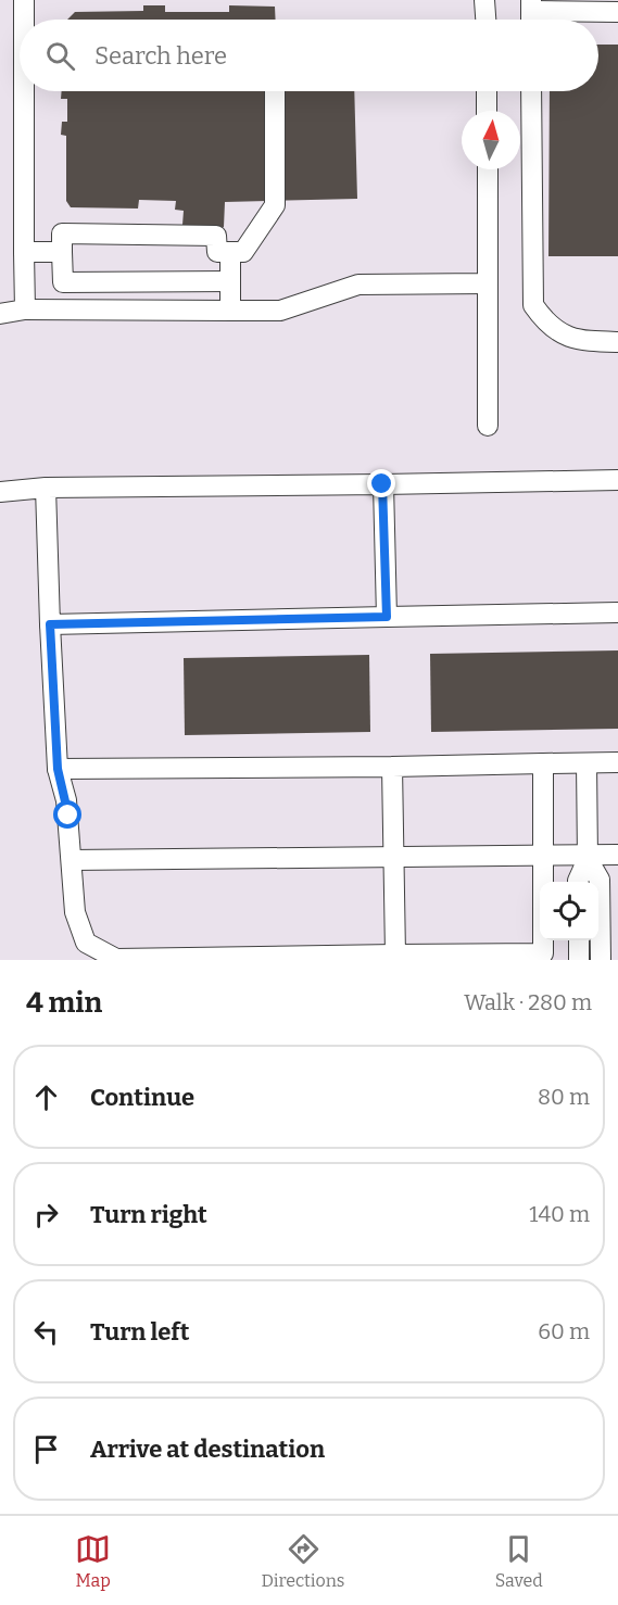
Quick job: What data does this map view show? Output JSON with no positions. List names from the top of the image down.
{
  "north": "top",
  "page": {
    "search": "Search here",
    "heading": ["4 min", "Walk · 280 m"],
    "list": [
      ["Continue", "80 m"],
      ["Turn right", "140 m"],
      ["Turn left", "60 m"],
      "Arrive at destination"
    ],
    "nav": ["Map", "Directions", "Saved"]
  }
}
